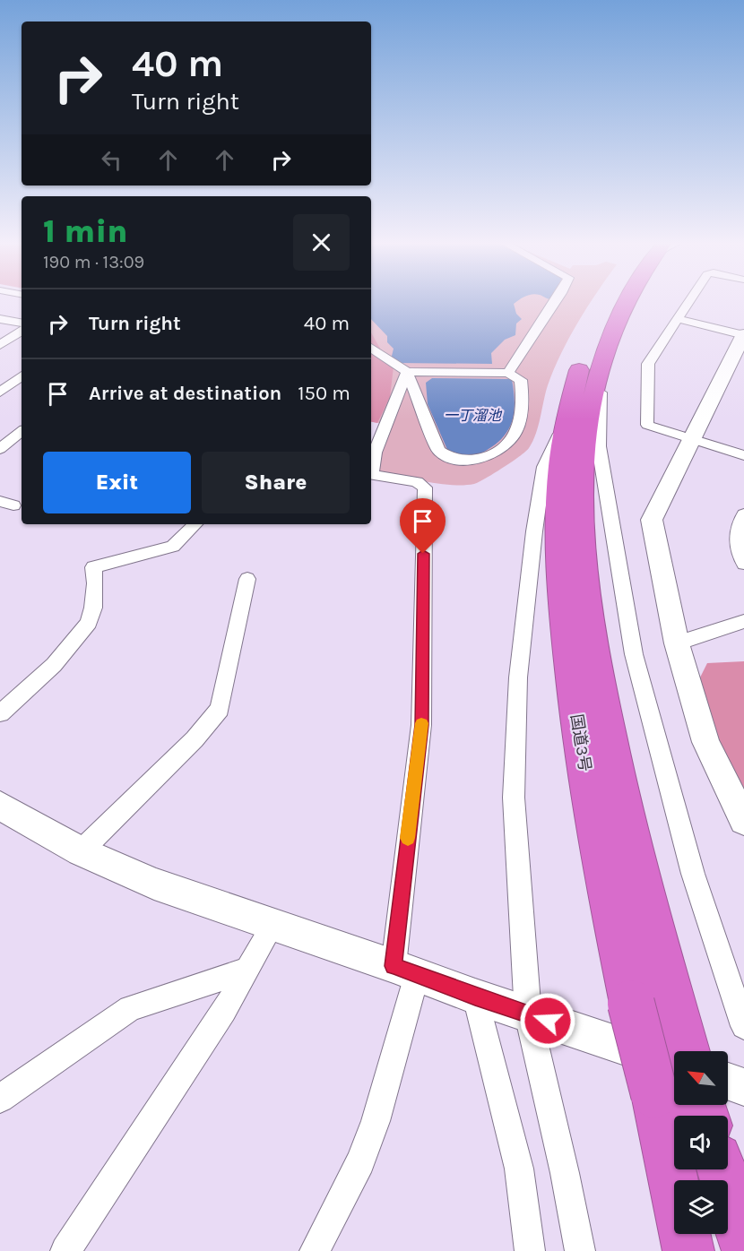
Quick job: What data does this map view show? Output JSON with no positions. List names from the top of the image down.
{
  "streets": {
    "highway": ["国道3号"]
  },
  "water": ["一丁溜池"],
  "north": "top left",
  "page": {
    "turn": ["40 m", "Turn right"],
    "heading": ["1 min", "190 m · 13:09"],
    "list": [
      {
        "name": "Turn right",
        "value": "40 m"
      },
      {
        "name": "Arrive at destination",
        "value": "150 m"
      }
    ],
    "buttons": ["Exit", "Share"]
  }
}
